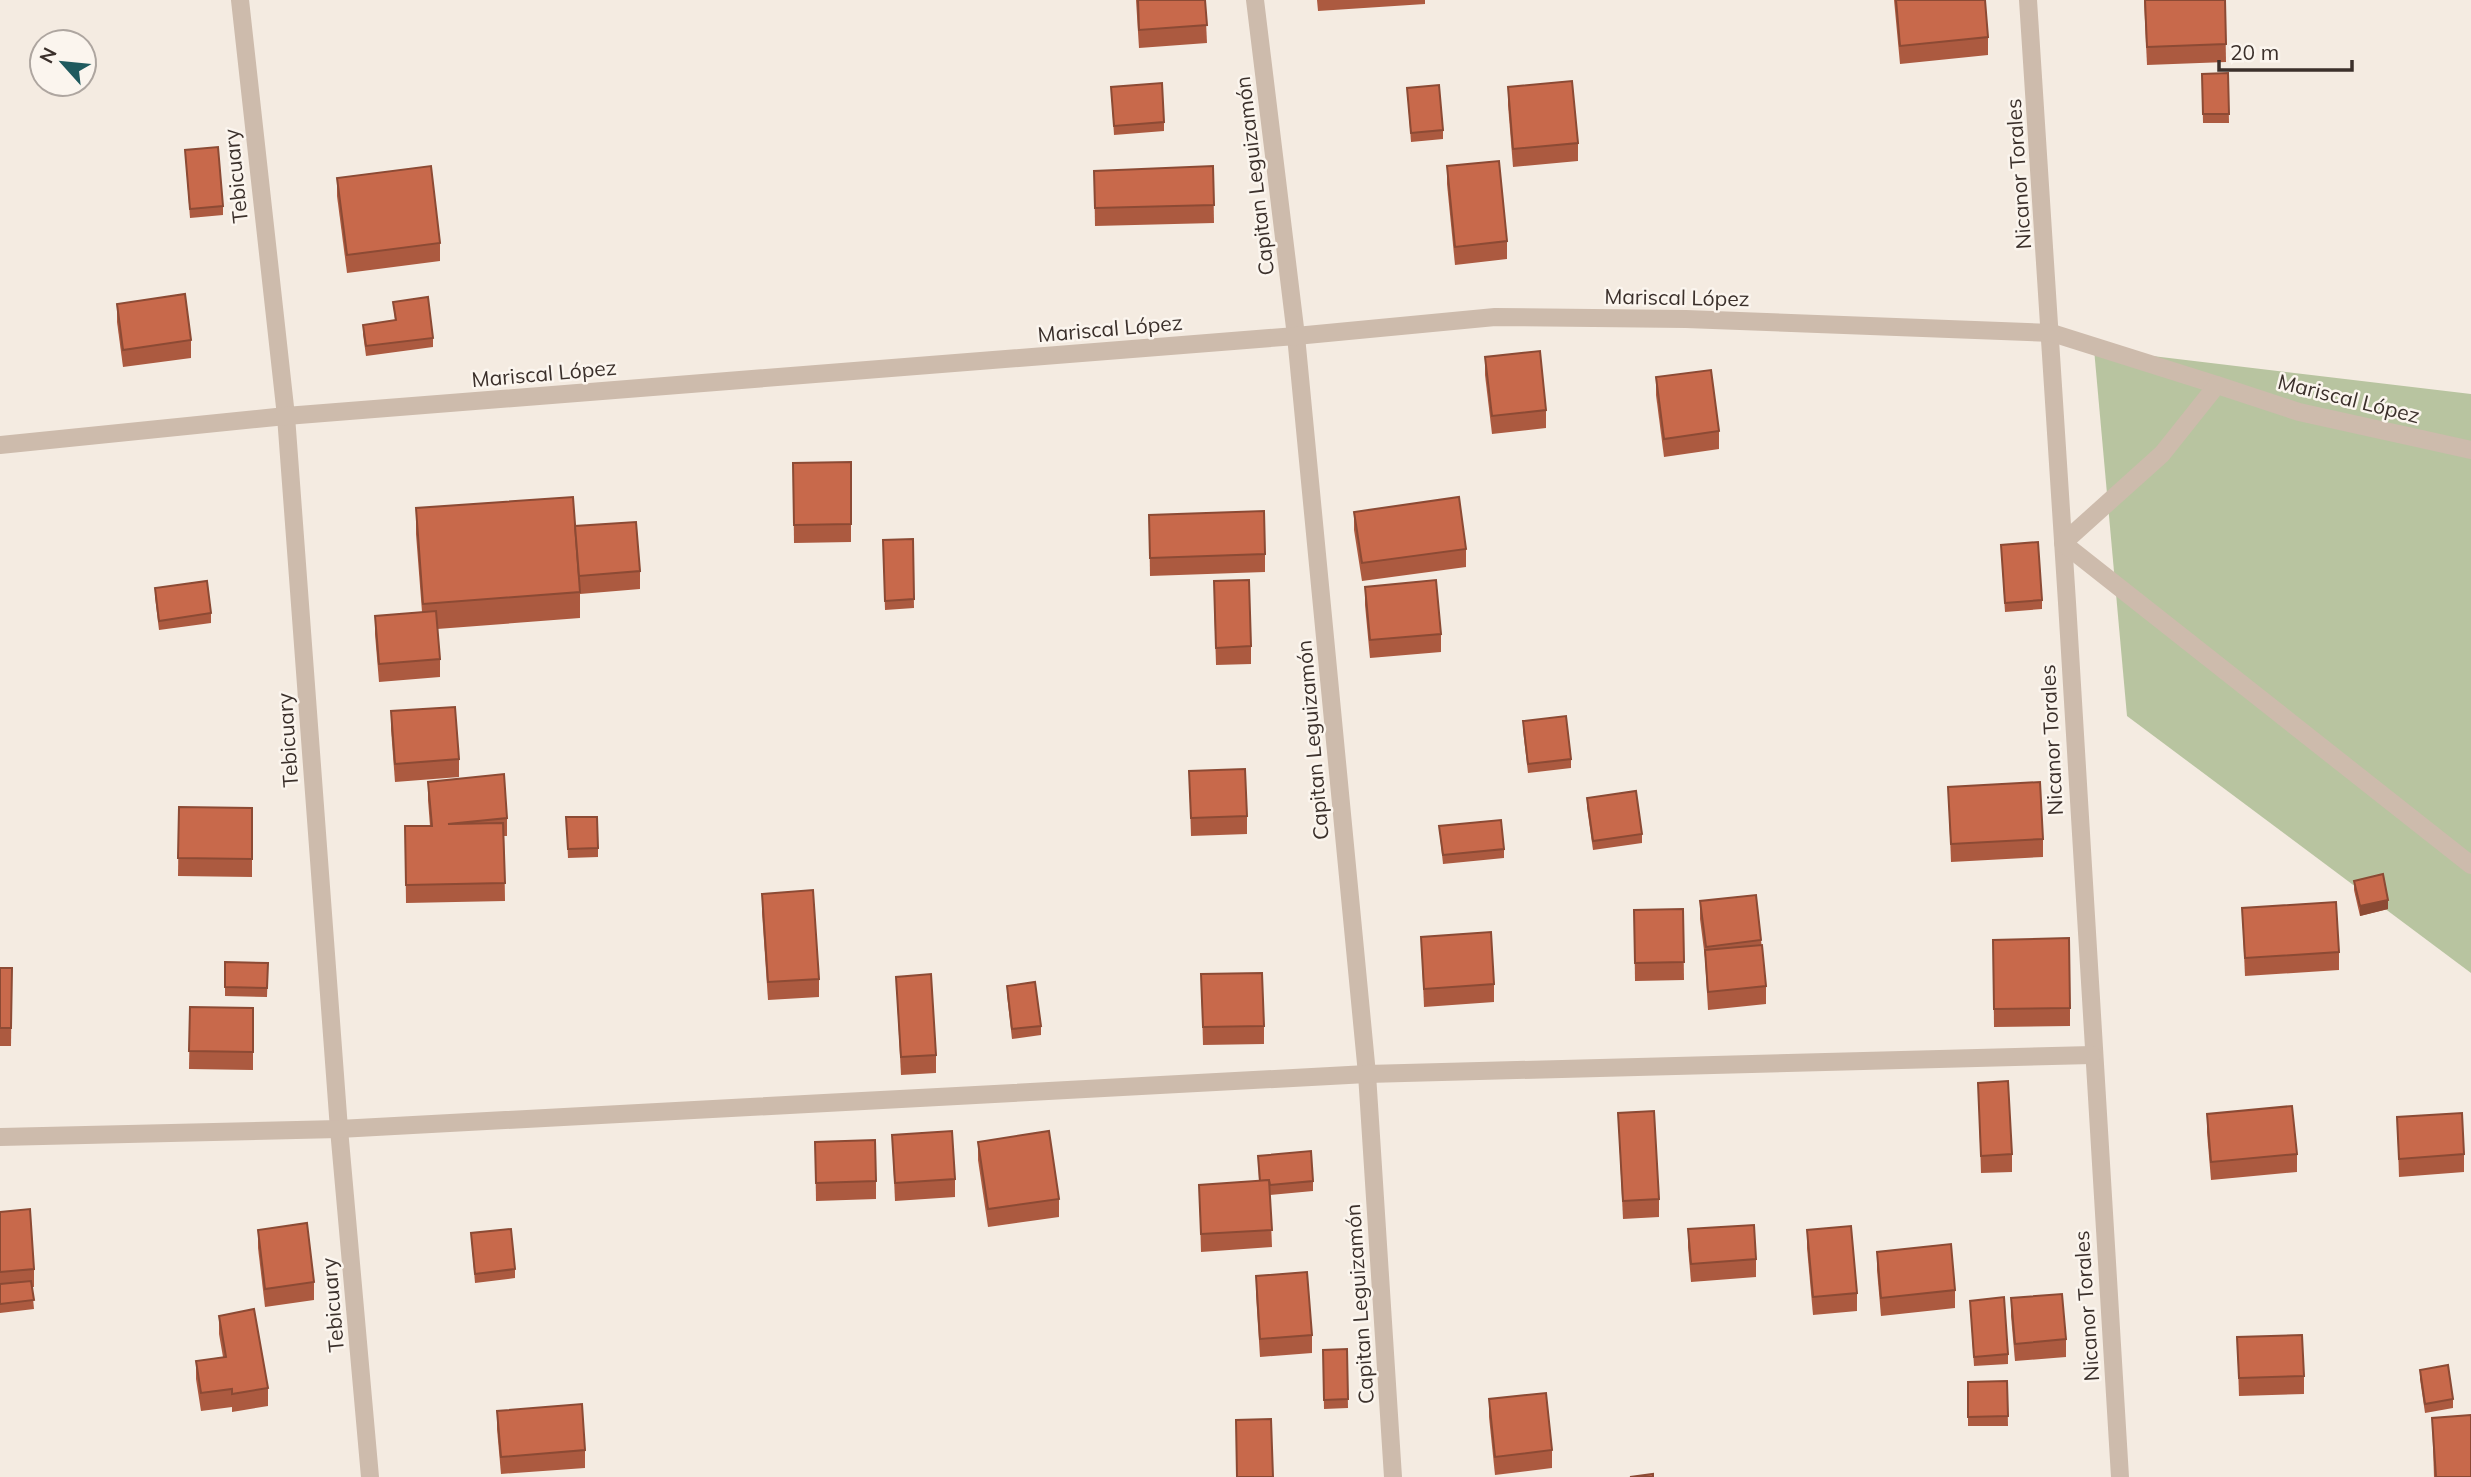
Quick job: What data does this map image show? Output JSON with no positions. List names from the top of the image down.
{
  "streets": {
    "street": [
      "Nicanor Torales",
      "Tebicuary",
      "Capitan Leguizamón",
      "Mariscal López"
    ]
  },
  "crossings": [
    ["Nicanor Torales", "Mariscal López"],
    ["Tebicuary", "Mariscal López"],
    ["Capitan Leguizamón", "Mariscal López"]
  ],
  "scale_bar": "20 m",
  "north": "top left"
}
